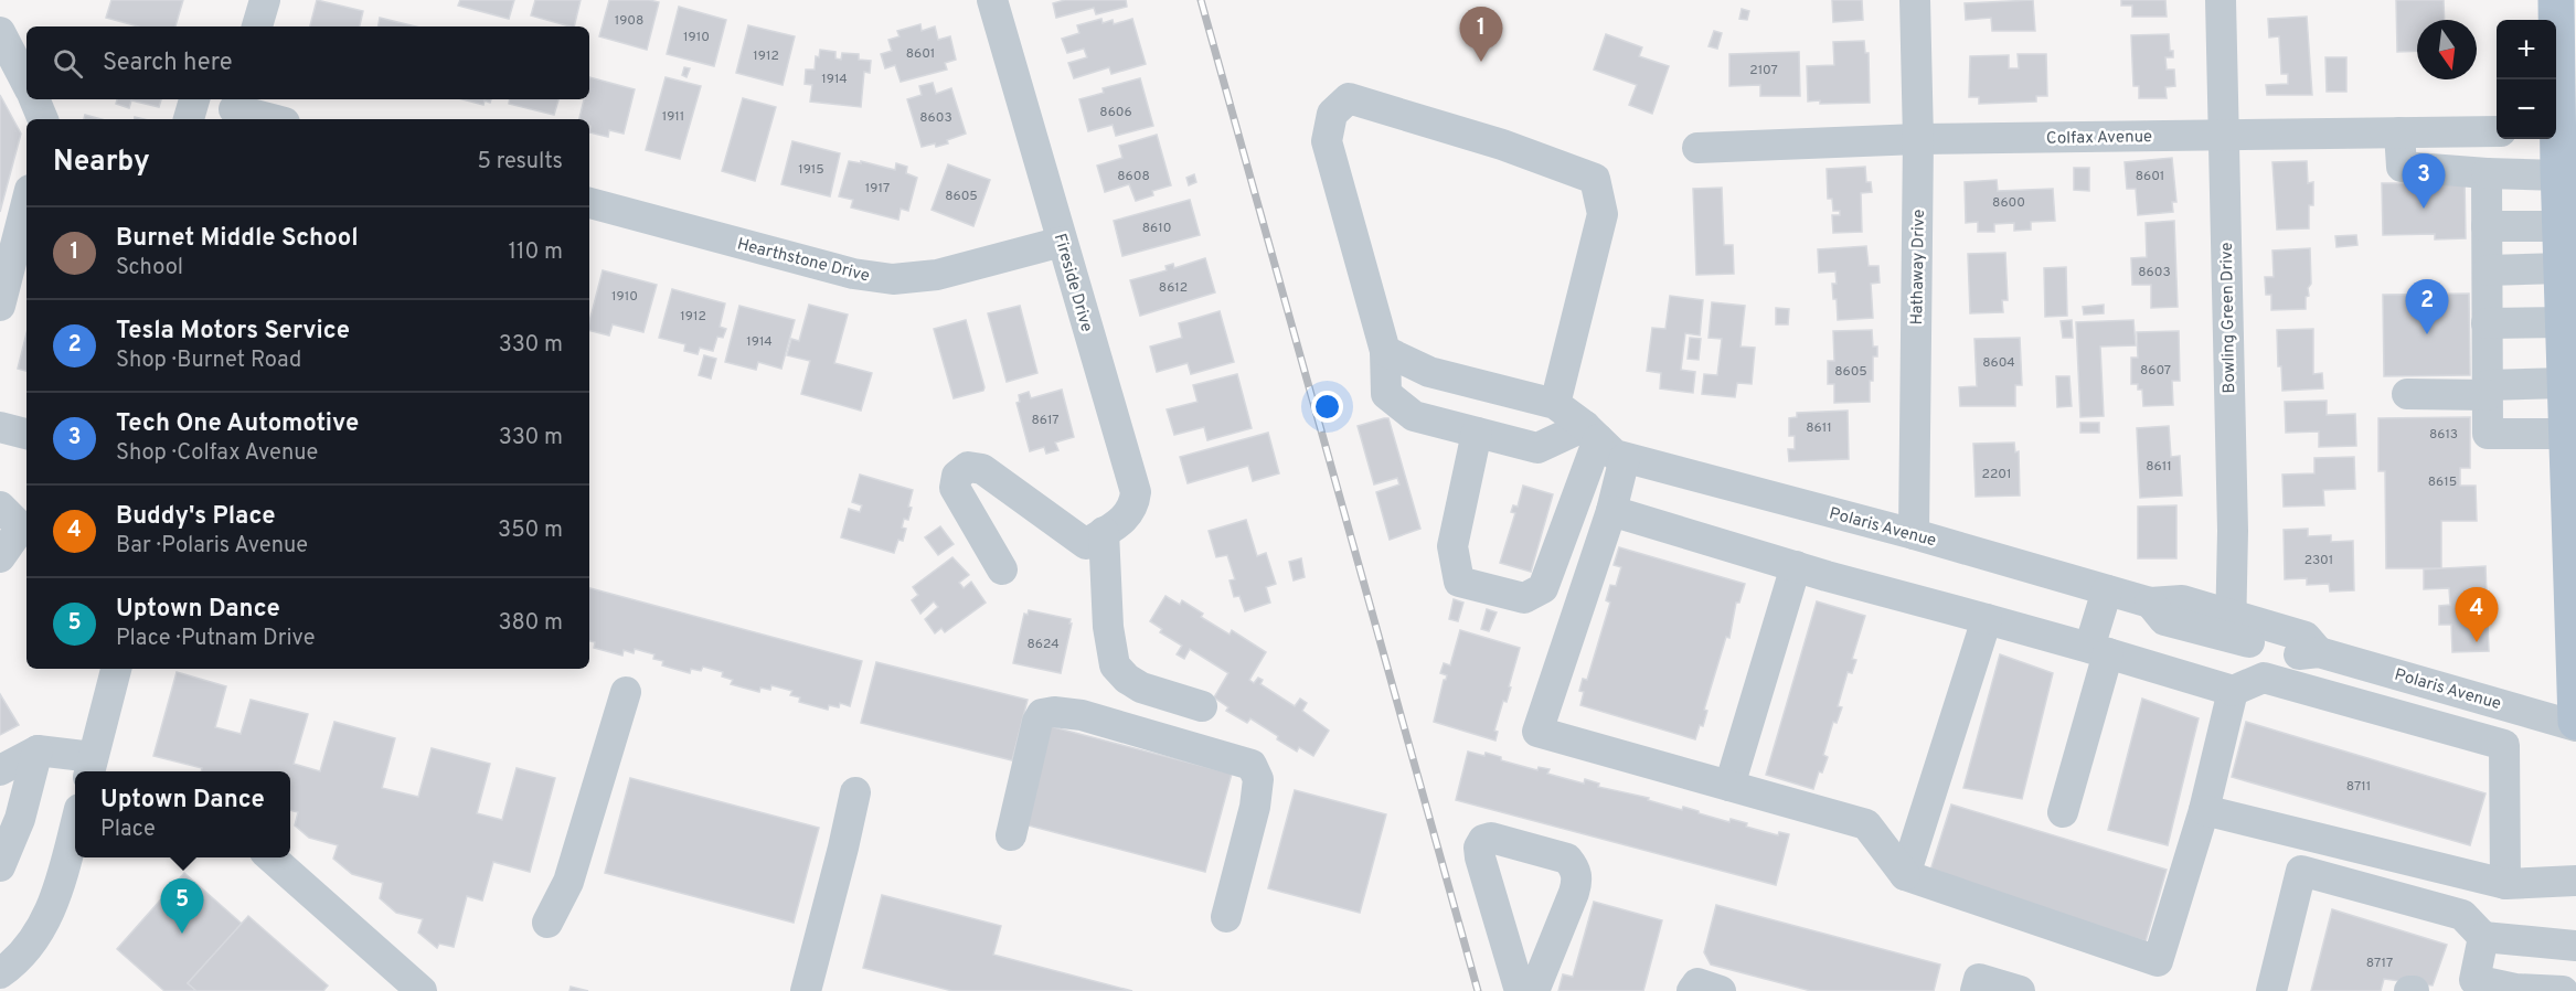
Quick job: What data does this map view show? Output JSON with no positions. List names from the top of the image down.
{
  "streets": {
    "street": [
      "Colfax Avenue",
      "Hearthstone Drive",
      "Hathaway Drive",
      "Fireside Drive",
      "Bowling Green Drive",
      "Polaris Avenue"
    ]
  },
  "crossings": [
    ["Colfax Avenue", "Hathaway Drive"],
    ["Colfax Avenue", "Bowling Green Drive"],
    ["Hearthstone Drive", "Fireside Drive"],
    ["Hathaway Drive", "Polaris Avenue"],
    ["Bowling Green Drive", "Polaris Avenue"]
  ],
  "house_numbers": [
    "1908",
    "1910",
    "8601",
    "1912",
    "2107",
    "1914",
    "8606",
    "1911",
    "8603",
    "1915",
    "8608",
    "8601",
    "1917",
    "8605",
    "8600",
    "8610",
    "8603",
    "8612",
    "1910",
    "1912",
    "1914",
    "8604",
    "8607",
    "8605",
    "8617",
    "8611",
    "8613",
    "8611",
    "2201",
    "8615",
    "2301",
    "8624",
    "8711",
    "8717"
  ],
  "north": "bottom",
  "page": {
    "pins": [
      "1",
      "3",
      "2",
      "4",
      "5"
    ],
    "map_buttons": ["+", "−"],
    "search": "Search here",
    "heading": ["Nearby", "5 results"],
    "list": [
      {
        "mark": "1",
        "name": "Burnet Middle School",
        "note": "School",
        "value": "110 m"
      },
      {
        "mark": "2",
        "name": "Tesla Motors Service",
        "note": "Shop · Burnet Road",
        "value": "330 m"
      },
      {
        "mark": "3",
        "name": "Tech One Automotive",
        "note": "Shop · Colfax Avenue",
        "value": "330 m"
      },
      {
        "mark": "4",
        "name": "Buddy's Place",
        "note": "Bar · Polaris Avenue",
        "value": "350 m"
      },
      {
        "mark": "5",
        "name": "Uptown Dance",
        "note": "Place · Putnam Drive",
        "value": "380 m"
      }
    ],
    "popup": ["Uptown Dance", "Place"]
  }
}
